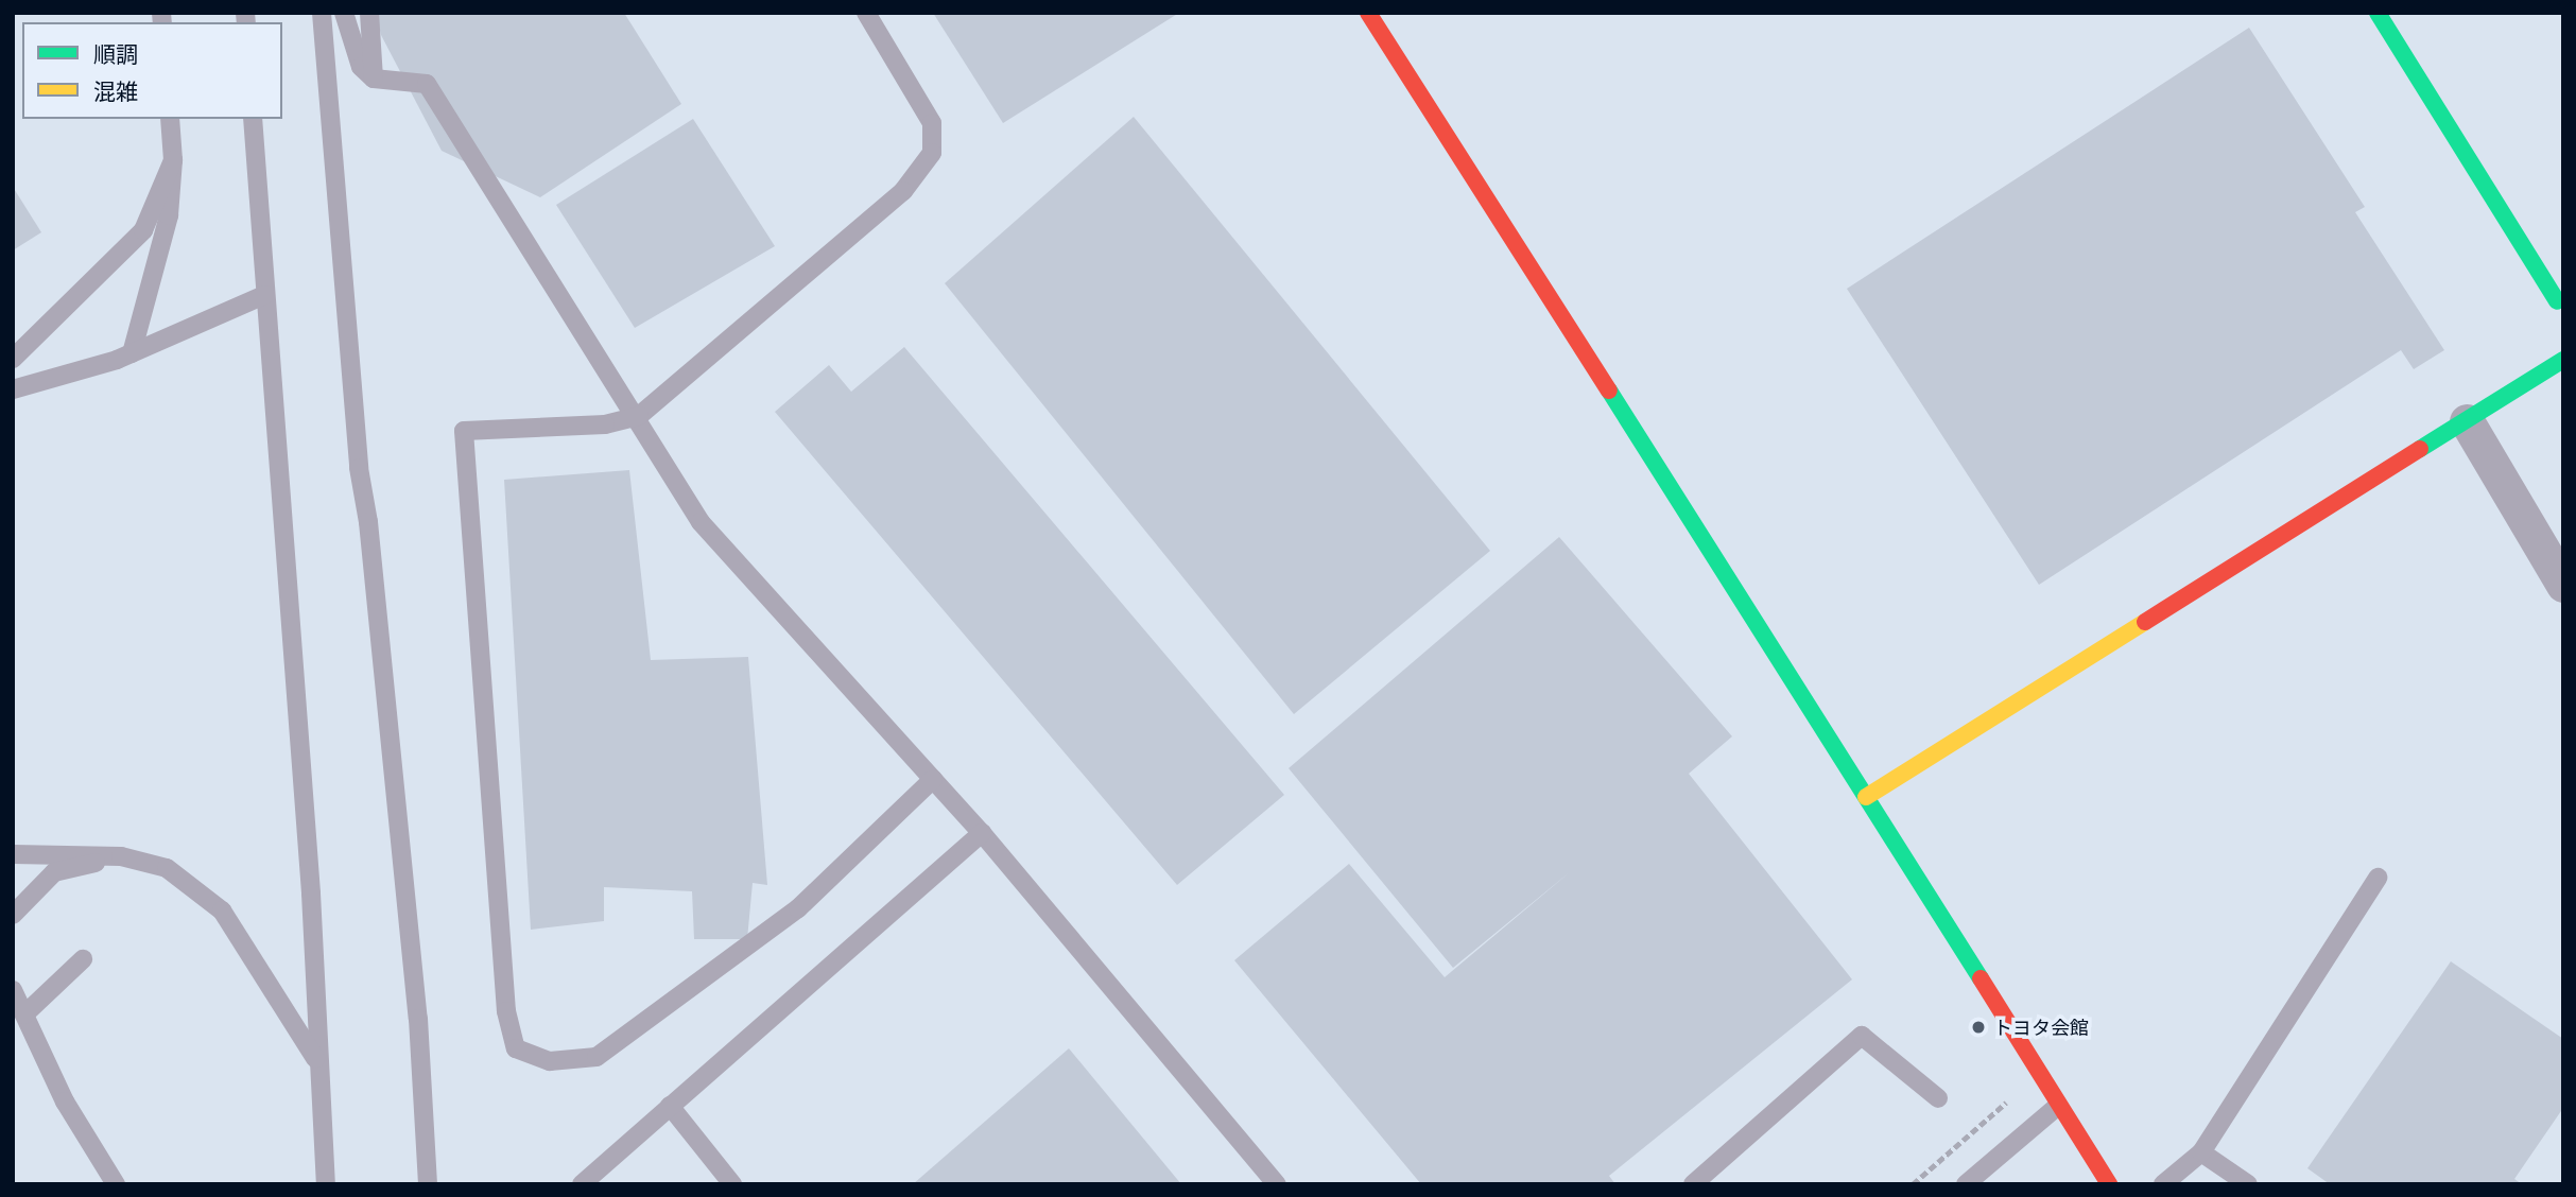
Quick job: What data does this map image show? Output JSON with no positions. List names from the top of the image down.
{
  "places": ["トヨタ会館"],
  "legend": ["順調", "混雑"]
}
